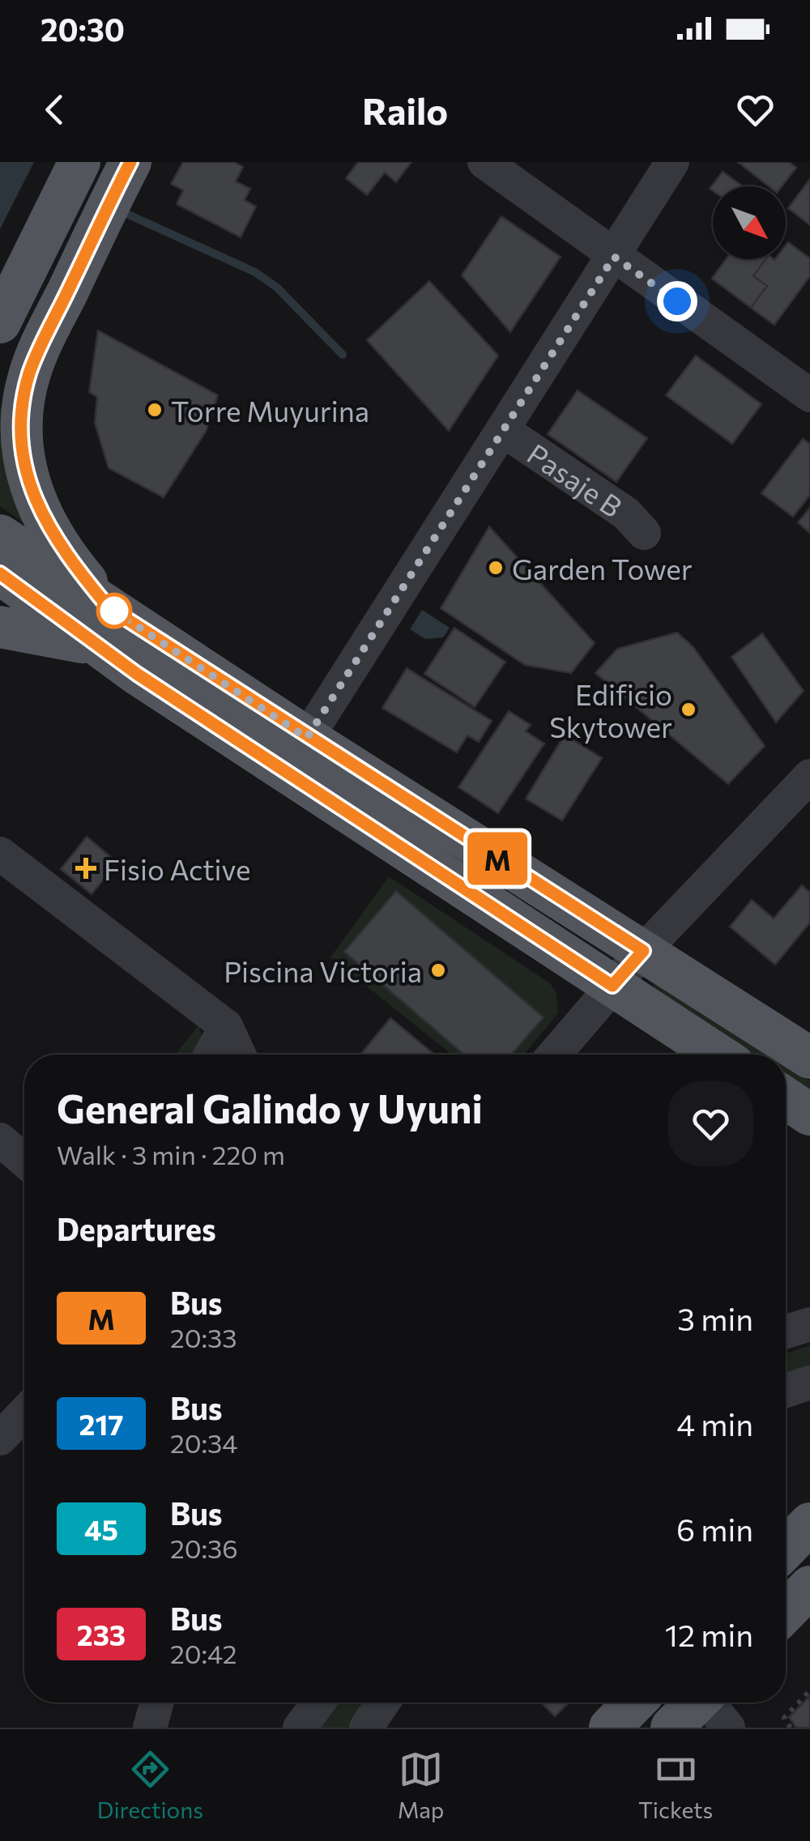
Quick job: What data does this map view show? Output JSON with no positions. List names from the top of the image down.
{
  "streets": {
    "street": ["Pasaje B"]
  },
  "places": {
    "other": [
      "Torre Muyurina",
      "Garden Tower",
      "Edificio Skytower",
      "Piscina Victoria"
    ],
    "health": ["Fisio Active"]
  },
  "lines": ["bus line M"],
  "north": "bottom right",
  "page": {
    "status": "20:30",
    "header": "Railo",
    "on_map": "M",
    "heading": [
      ["General Galindo y Uyuni", "Walk · 3 min · 220 m"],
      "Departures"
    ],
    "list": [
      {
        "mark": "M",
        "name": "Bus",
        "note": "20:33",
        "value": "3 min"
      },
      {
        "mark": "217",
        "name": "Bus",
        "note": "20:34",
        "value": "4 min"
      },
      {
        "mark": "45",
        "name": "Bus",
        "note": "20:36",
        "value": "6 min"
      },
      {
        "mark": "233",
        "name": "Bus",
        "note": "20:42",
        "value": "12 min"
      }
    ],
    "tabs": ["Directions", "Map", "Tickets"]
  }
}
